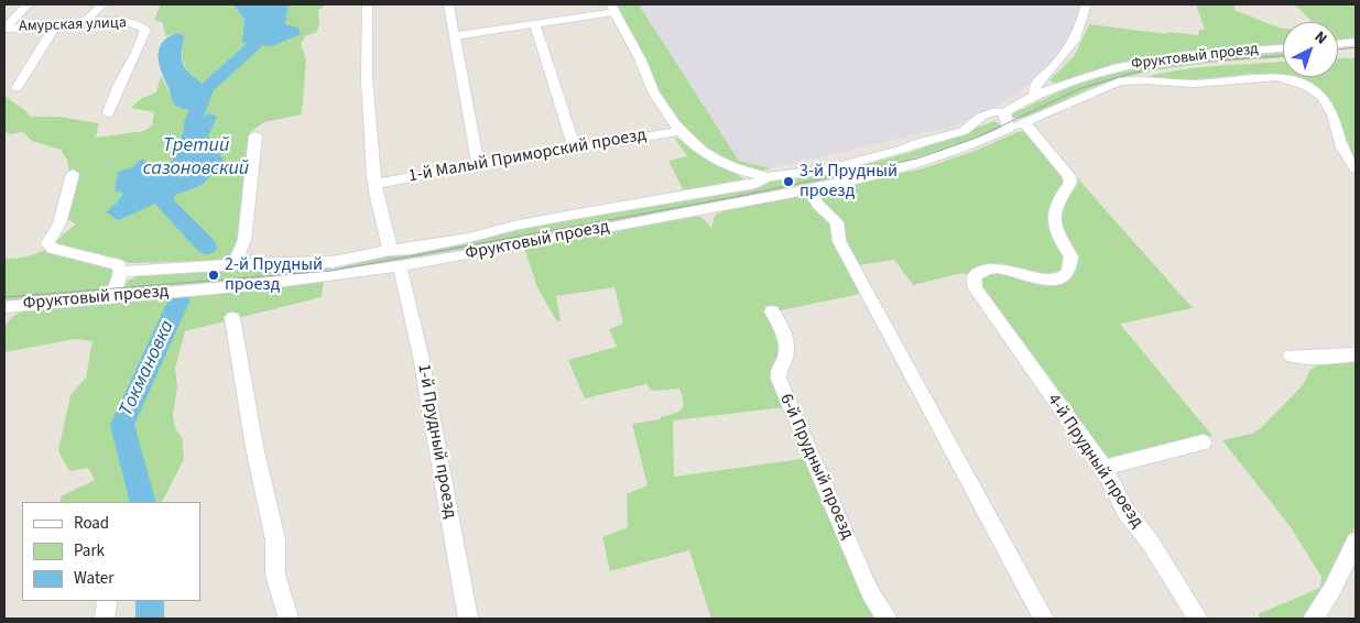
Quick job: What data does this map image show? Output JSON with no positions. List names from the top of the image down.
{
  "streets": {
    "street": [
      "Амурская улица",
      "Фруктовый проезд",
      "1-й Малый Приморский проезд",
      "1-й Прудный проезд",
      "4-й Прудный проезд",
      "6-й Прудный проезд"
    ]
  },
  "crossings": [
    ["Фруктовый проезд", "1-й Прудный проезд"],
    ["Фруктовый проезд", "4-й Прудный проезд"]
  ],
  "water": ["Третий сазоновский", "Токмановка"],
  "places": ["3-й Прудный проезд", "2-й Прудный проезд"],
  "legend": ["Road", "Park", "Water"],
  "north": "top right"
}
